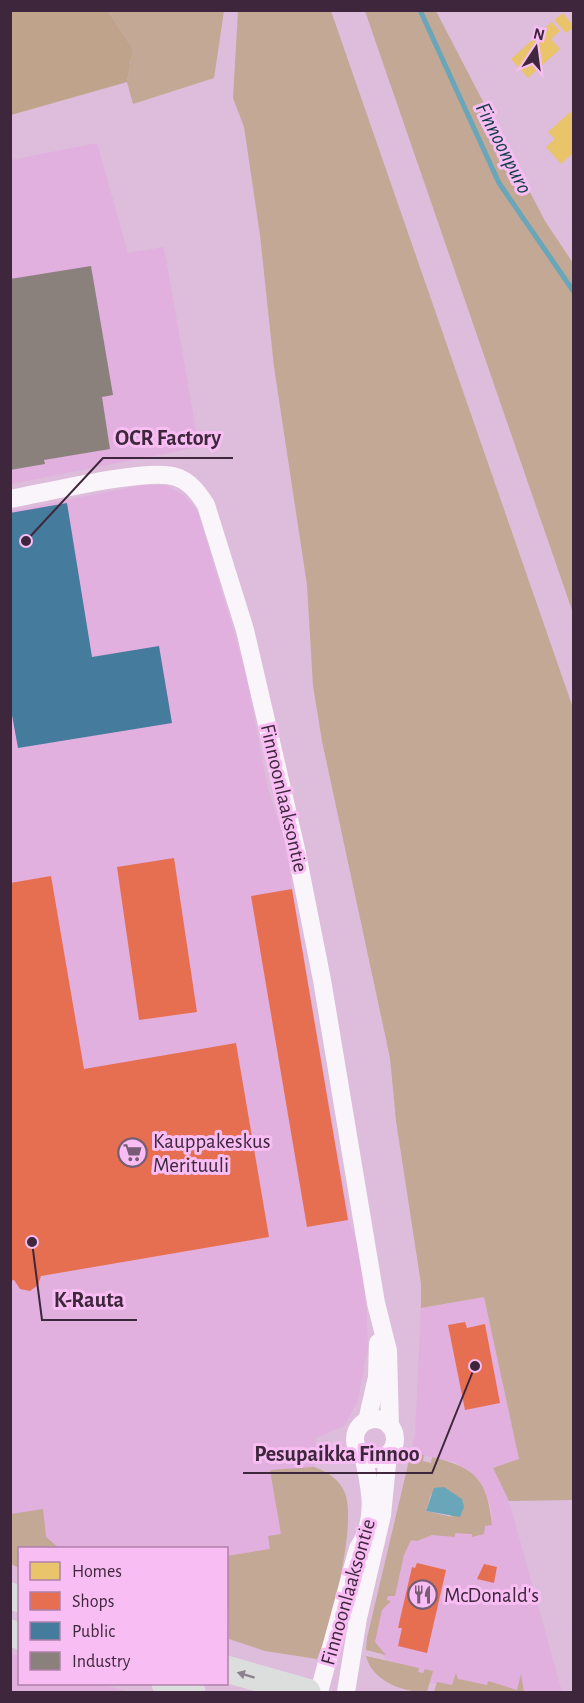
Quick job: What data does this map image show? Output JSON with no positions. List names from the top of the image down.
{
  "streets": {
    "street": ["Finnoonlaaksontie"]
  },
  "water": ["Finnoonpuro"],
  "places": {
    "other": ["OCR Factory", "K-Rauta", "Pesupaikka Finnoo"],
    "supermarket": ["Kauppakeskus Merituuli"],
    "restaurant": ["McDonald's"]
  },
  "legend": [
    "Homes",
    "Shops",
    "Public",
    "Industry"
  ],
  "north": "top"
}
